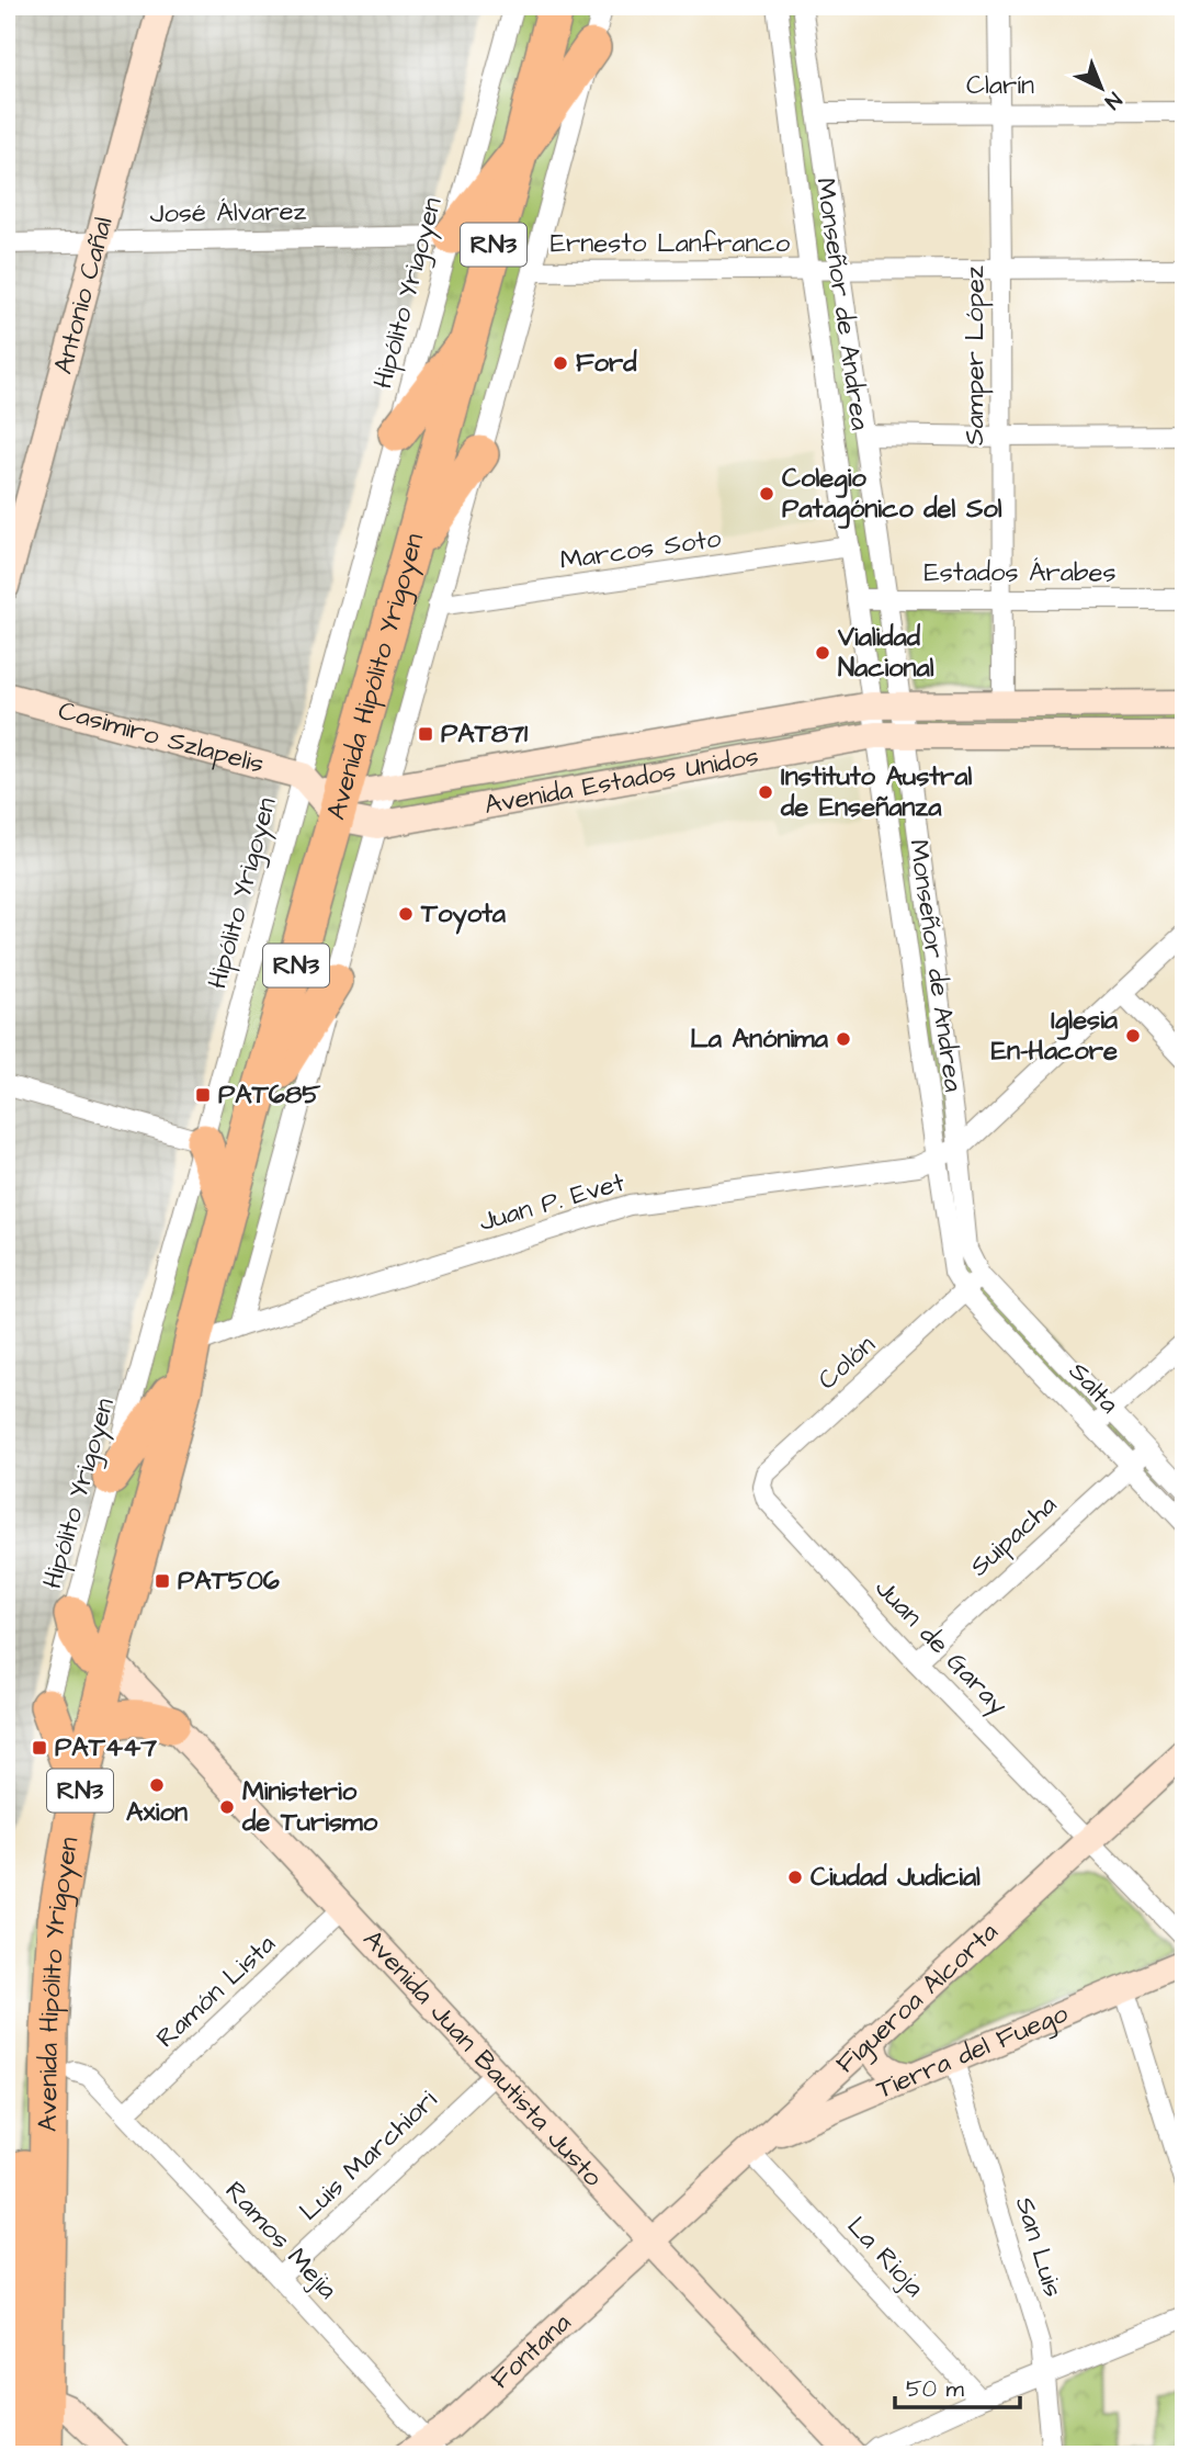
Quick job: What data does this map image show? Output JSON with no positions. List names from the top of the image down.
{
  "streets": {
    "highway": ["RN3", "Avenida Hipólito Yrigoyen"],
    "main road": [
      "Antonio Cañal",
      "Casimiro Szlapelis",
      "Avenida Estados Unidos",
      "Figueroa Alcorta",
      "Tierra del Fuego",
      "Avenida Juan Bautista Justo",
      "Fontana"
    ],
    "street": [
      "Clarín",
      "José Álvarez",
      "Ernesto Lanfranco",
      "Hipólito Yrigoyen",
      "Monseñor de Andrea",
      "Samper López",
      "Marcos Soto",
      "Estados Árabes",
      "Juan P. Evet",
      "Colón",
      "Salta",
      "Suipacha",
      "Juan de Garay",
      "Ramón Lista",
      "Luis Marchiori",
      "Ramos Mejia",
      "San Luis",
      "La Rioja"
    ]
  },
  "crossings": [
    ["Clarín", "Monseñor de Andrea"],
    ["Clarín", "Samper López"],
    ["José Álvarez", "Hipólito Yrigoyen"],
    ["José Álvarez", "Antonio Cañal"],
    ["Ernesto Lanfranco", "Monseñor de Andrea"],
    ["Ernesto Lanfranco", "Samper López"],
    ["RN3", "Avenida Hipólito Yrigoyen"],
    ["Hipólito Yrigoyen", "Avenida Hipólito Yrigoyen"],
    ["Hipólito Yrigoyen", "Casimiro Szlapelis"],
    ["Hipólito Yrigoyen", "Avenida Estados Unidos"],
    ["Monseñor de Andrea", "Marcos Soto"],
    ["Monseñor de Andrea", "Estados Árabes"],
    ["Monseñor de Andrea", "Avenida Estados Unidos"],
    ["Monseñor de Andrea", "Juan P. Evet"],
    ["Monseñor de Andrea", "Colón"],
    ["Monseñor de Andrea", "Salta"],
    ["Samper López", "Estados Árabes"],
    ["Samper López", "Avenida Estados Unidos"],
    ["Avenida Hipólito Yrigoyen", "Casimiro Szlapelis"],
    ["Avenida Hipólito Yrigoyen", "Avenida Estados Unidos"],
    ["Avenida Hipólito Yrigoyen", "Juan P. Evet"],
    ["Avenida Hipólito Yrigoyen", "Avenida Juan Bautista Justo"],
    ["Avenida Hipólito Yrigoyen", "Ramos Mejia"],
    ["Casimiro Szlapelis", "Avenida Estados Unidos"],
    ["Colón", "Salta"],
    ["Colón", "Juan de Garay"],
    ["Salta", "Suipacha"],
    ["Suipacha", "Juan de Garay"],
    ["Juan de Garay", "Figueroa Alcorta"],
    ["Ramón Lista", "Avenida Juan Bautista Justo"],
    ["Ramón Lista", "Ramos Mejia"],
    ["Figueroa Alcorta", "Tierra del Fuego"],
    ["Figueroa Alcorta", "Avenida Juan Bautista Justo"],
    ["Figueroa Alcorta", "La Rioja"],
    ["Figueroa Alcorta", "Fontana"],
    ["Tierra del Fuego", "San Luis"],
    ["Tierra del Fuego", "La Rioja"],
    ["Avenida Juan Bautista Justo", "Luis Marchiori"],
    ["Avenida Juan Bautista Justo", "Fontana"],
    ["Luis Marchiori", "Ramos Mejia"],
    ["Ramos Mejia", "Fontana"]
  ],
  "places": {
    "other": [
      "Ford",
      "Colegio Patagónico del Sol",
      "Vialidad Nacional",
      "Instituto Austral de Enseñanza",
      "Toyota",
      "Iglesia En-Hacore",
      "La Anónima",
      "Axion",
      "Ministerio de Turismo",
      "Ciudad Judicial"
    ],
    "transit": [
      "PAT871",
      "PAT685",
      "PAT506",
      "PAT447"
    ]
  },
  "scale_bar": "50 m",
  "north": "bottom right"
}
